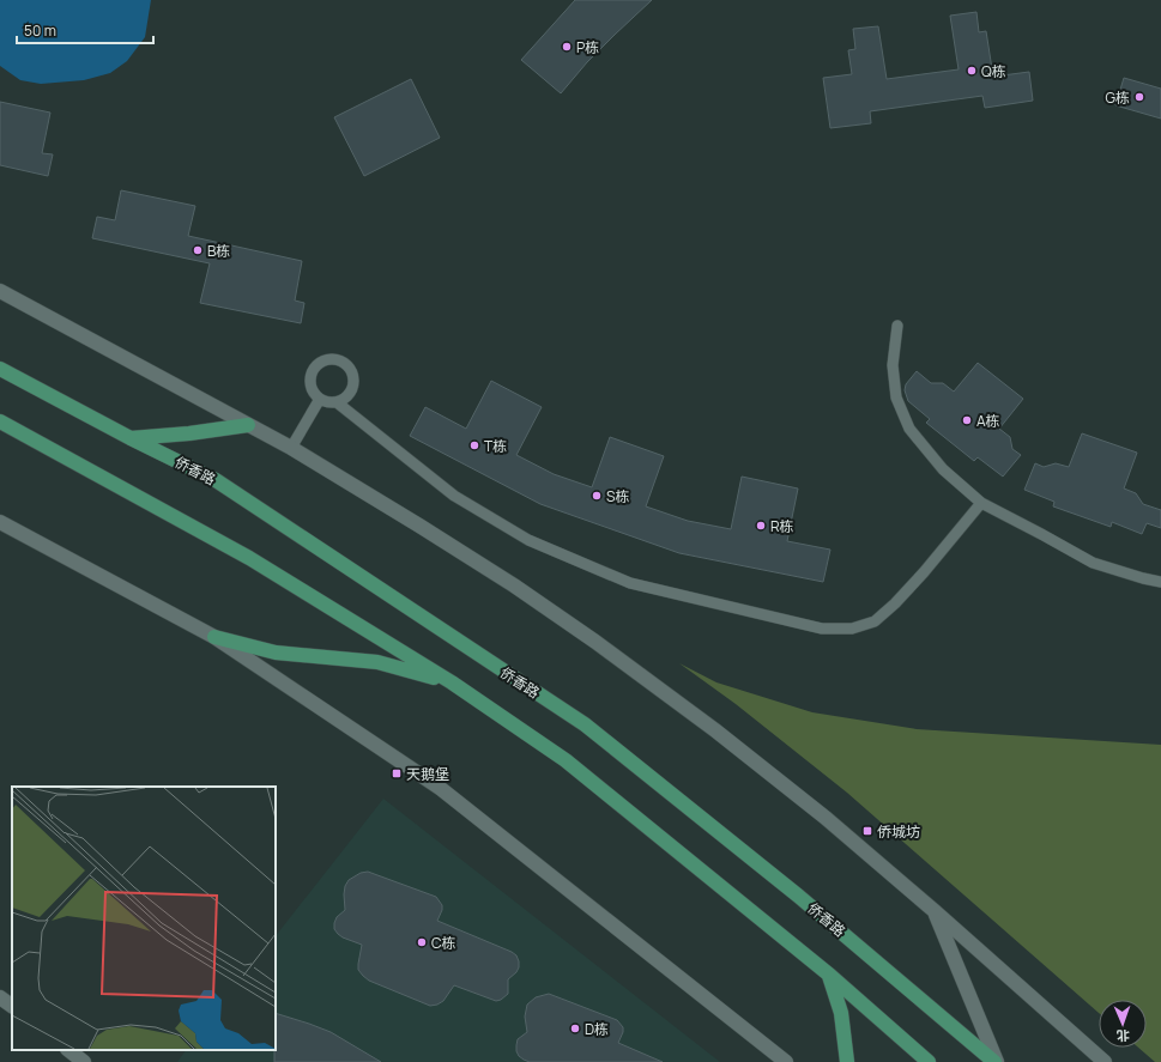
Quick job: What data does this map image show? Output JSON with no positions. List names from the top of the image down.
{
  "streets": {
    "main road": ["侨香路"]
  },
  "places": {
    "other": [
      "P栋",
      "Q栋",
      "G栋",
      "B栋",
      "A栋",
      "T栋",
      "S栋",
      "R栋",
      "C栋",
      "D栋"
    ],
    "transit": ["天鹅堡", "侨城坊"]
  },
  "scale_bar": "50 m",
  "north": "bottom"
}
